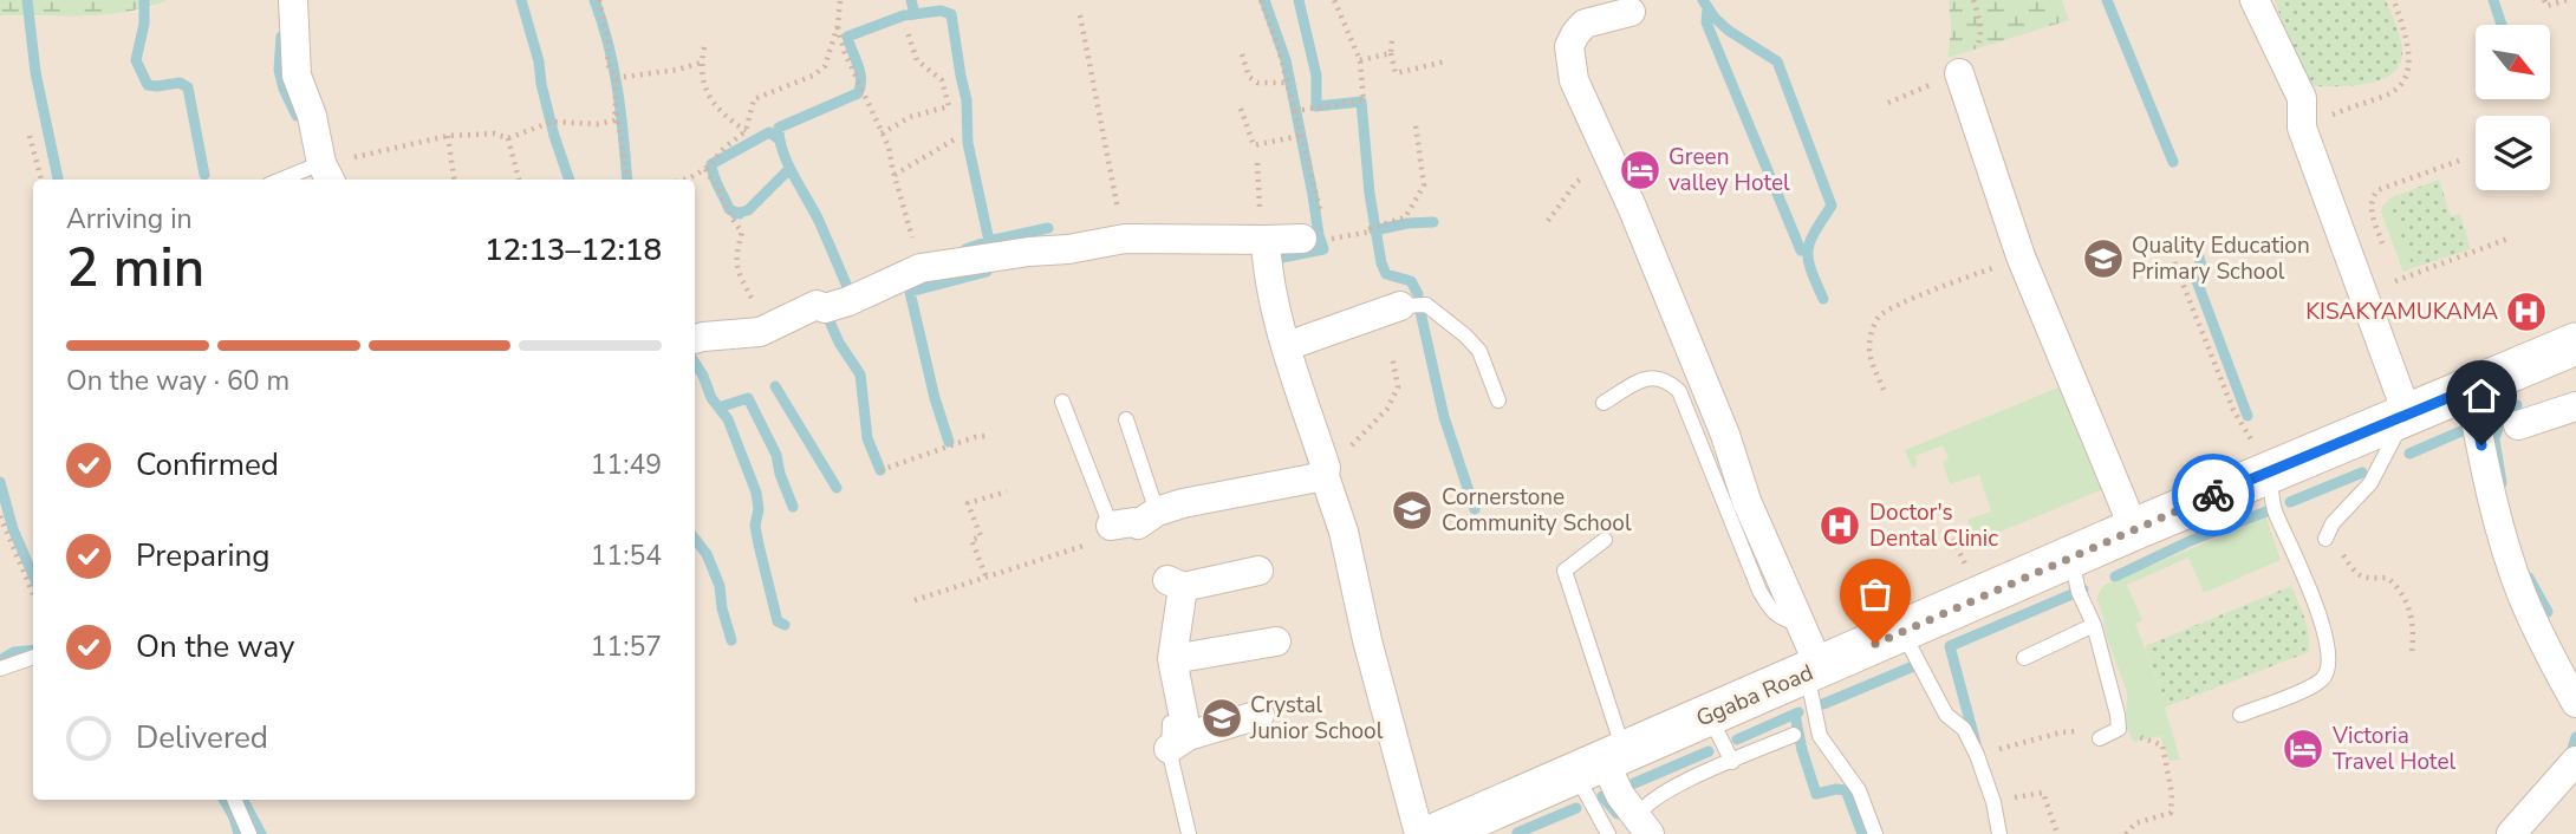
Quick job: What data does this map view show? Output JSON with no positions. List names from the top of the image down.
{
  "streets": {
    "street": ["Ggaba Road"]
  },
  "places": {
    "hotel": ["Green valley Hotel", "Victoria Travel Hotel"],
    "school or university": ["Quality Education Primary School", "Cornerstone Community School", "Crystal Junior School"],
    "hospital": ["KISAKYAMUKAMA", "Doctor's Dental Clinic"]
  },
  "north": "bottom right",
  "page": {
    "heading": ["2 min", "Arriving in", "12:13–12:18"],
    "bar": "On the way · 60 m",
    "list": [
      ["Confirmed", "11:49"],
      ["Preparing", "11:54"],
      ["On the way", "11:57"],
      "Delivered"
    ]
  }
}
